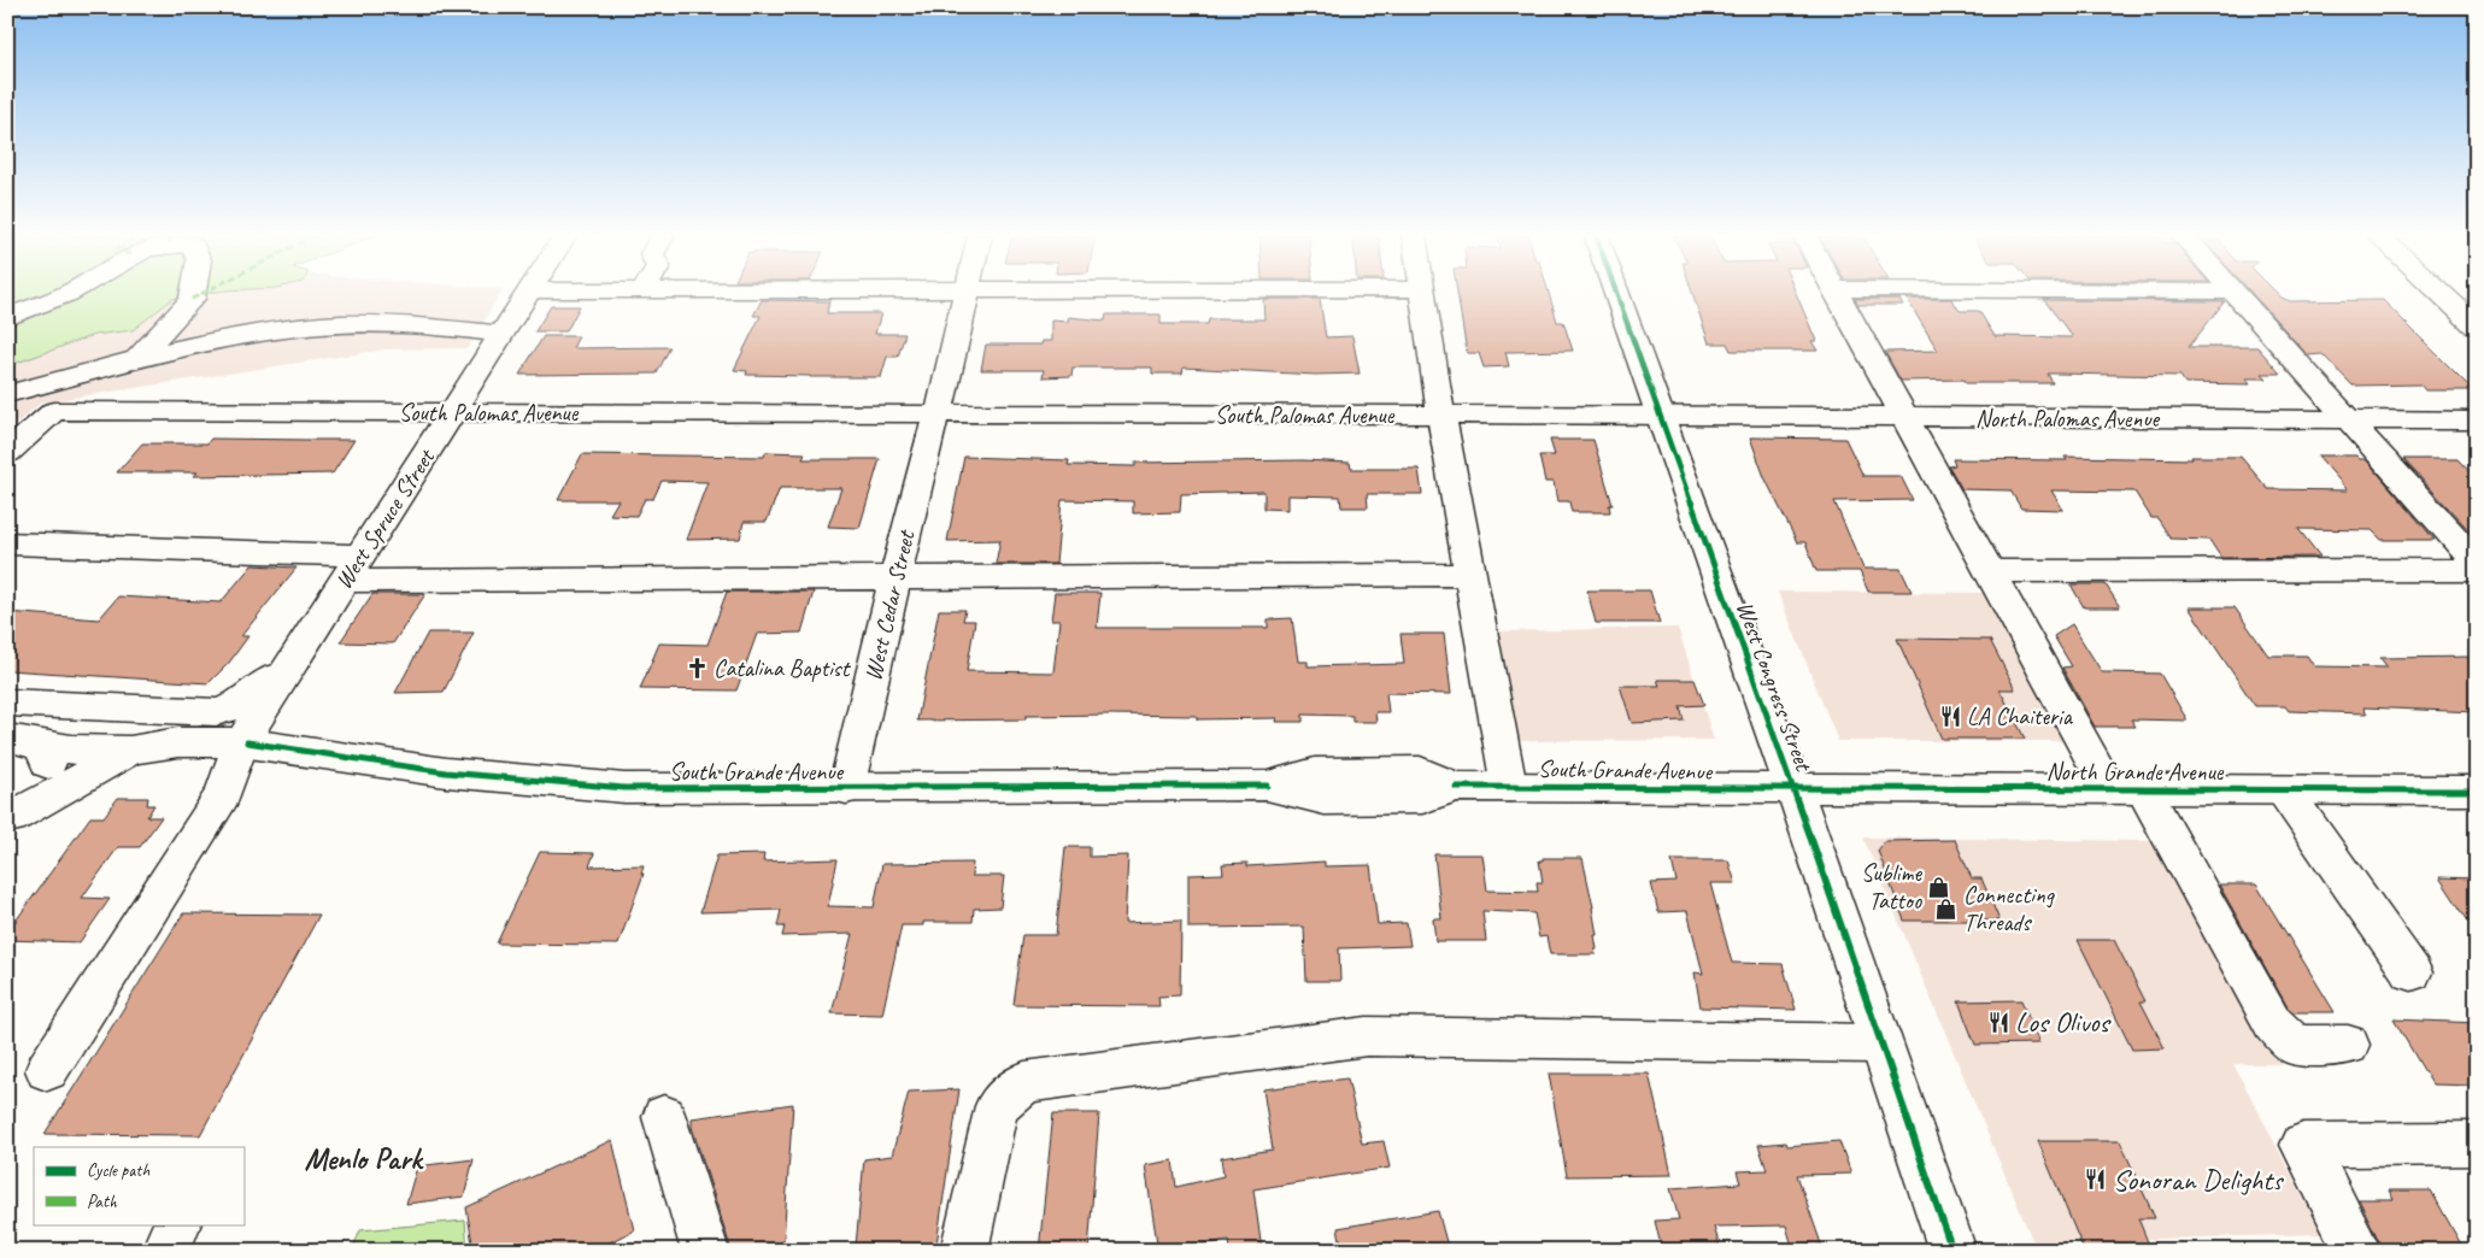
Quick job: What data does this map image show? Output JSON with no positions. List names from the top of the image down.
{
  "streets": {
    "street": [
      "South Palomas Avenue",
      "North Palomas Avenue",
      "West Spruce Street",
      "West Cedar Street",
      "West Congress Street",
      "South Grande Avenue",
      "North Grande Avenue"
    ]
  },
  "crossings": [
    ["South Palomas Avenue", "North Palomas Avenue"],
    ["South Palomas Avenue", "West Spruce Street"],
    ["South Palomas Avenue", "West Cedar Street"],
    ["South Palomas Avenue", "West Congress Street"],
    ["North Palomas Avenue", "West Congress Street"],
    ["West Spruce Street", "South Grande Avenue"],
    ["West Cedar Street", "South Grande Avenue"],
    ["West Congress Street", "South Grande Avenue"],
    ["West Congress Street", "North Grande Avenue"],
    ["South Grande Avenue", "North Grande Avenue"]
  ],
  "districts": ["Menlo Park"],
  "places": {
    "church": ["Catalina Baptist"],
    "restaurant": ["LA Chaiteria", "Los Olivos", "Sonoran Delights"],
    "shop": ["Sublime Tattoo", "Connecting Threads"]
  },
  "legend": ["Cycle path", "Path"]
}
